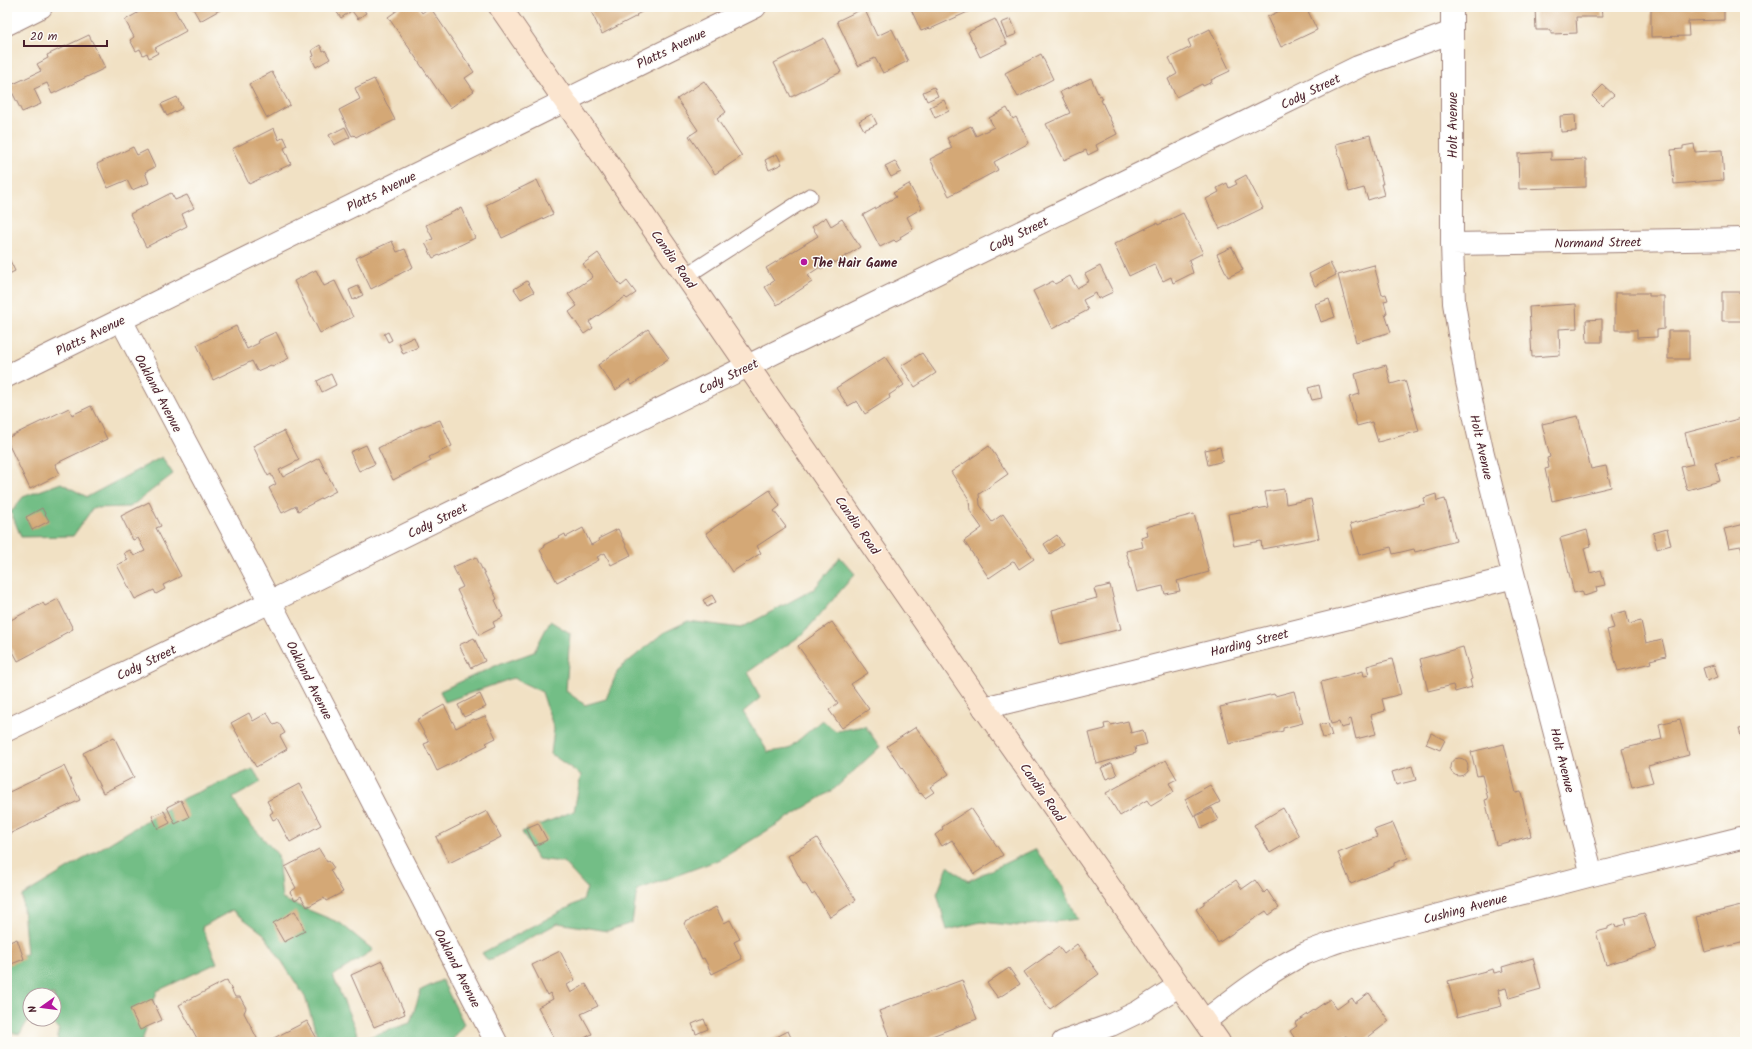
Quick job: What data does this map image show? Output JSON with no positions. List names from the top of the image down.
{
  "streets": {
    "main road": ["Candia Road"],
    "street": [
      "Platts Avenue",
      "Cody Street",
      "Holt Avenue",
      "Normand Street",
      "Oakland Avenue",
      "Harding Street",
      "Cushing Avenue"
    ]
  },
  "crossings": [
    ["Platts Avenue", "Candia Road"],
    ["Platts Avenue", "Oakland Avenue"],
    ["Cody Street", "Holt Avenue"],
    ["Cody Street", "Candia Road"],
    ["Cody Street", "Oakland Avenue"],
    ["Holt Avenue", "Normand Street"],
    ["Holt Avenue", "Harding Street"],
    ["Holt Avenue", "Cushing Avenue"],
    ["Candia Road", "Harding Street"],
    ["Candia Road", "Cushing Avenue"]
  ],
  "places": ["The Hair Game"],
  "scale_bar": "20 m",
  "north": "left"
}
